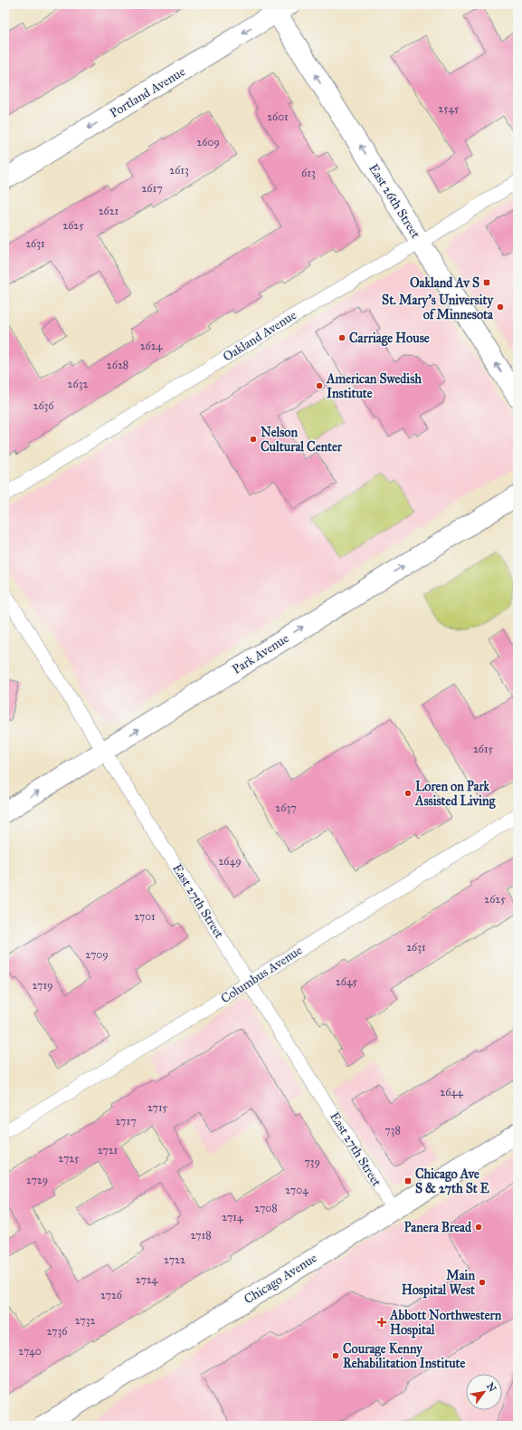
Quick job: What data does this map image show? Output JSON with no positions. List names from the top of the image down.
{
  "streets": {
    "street": [
      "Portland Avenue",
      "East 26th Street",
      "Oakland Avenue",
      "Park Avenue",
      "East 27th Street",
      "Columbus Avenue",
      "Chicago Avenue"
    ]
  },
  "crossings": [
    ["Portland Avenue", "East 26th Street"],
    ["East 26th Street", "Oakland Avenue"],
    ["Park Avenue", "East 27th Street"],
    ["East 27th Street", "Columbus Avenue"],
    ["East 27th Street", "Chicago Avenue"]
  ],
  "one_way": ["Portland Avenue", "East 26th Street", "Park Avenue"],
  "places": {
    "transit": ["Oakland Av S", "Chicago Ave S & 27th St E"],
    "other": [
      "St. Mary's University of Minnesota",
      "Carriage House",
      "American Swedish Institute",
      "Nelson Cultural Center",
      "Loren on Park Assisted Living",
      "Panera Bread",
      "Main Hospital West",
      "Courage Kenny Rehabilitation Institute"
    ],
    "health": ["Abbott Northwestern Hospital"]
  },
  "house_numbers": [
    "2545",
    "2601",
    "2609",
    "2613",
    "613",
    "2617",
    "2621",
    "2625",
    "2631",
    "2624",
    "2628",
    "2632",
    "2636",
    "2615",
    "2637",
    "2649",
    "2625",
    "2701",
    "2631",
    "2709",
    "2645",
    "2719",
    "2644",
    "2715",
    "2717",
    "738",
    "2721",
    "2725",
    "739",
    "2729",
    "2704",
    "2708",
    "2714",
    "2718",
    "2722",
    "2724",
    "2726",
    "2732",
    "2736",
    "2740"
  ],
  "north": "top right"
}
